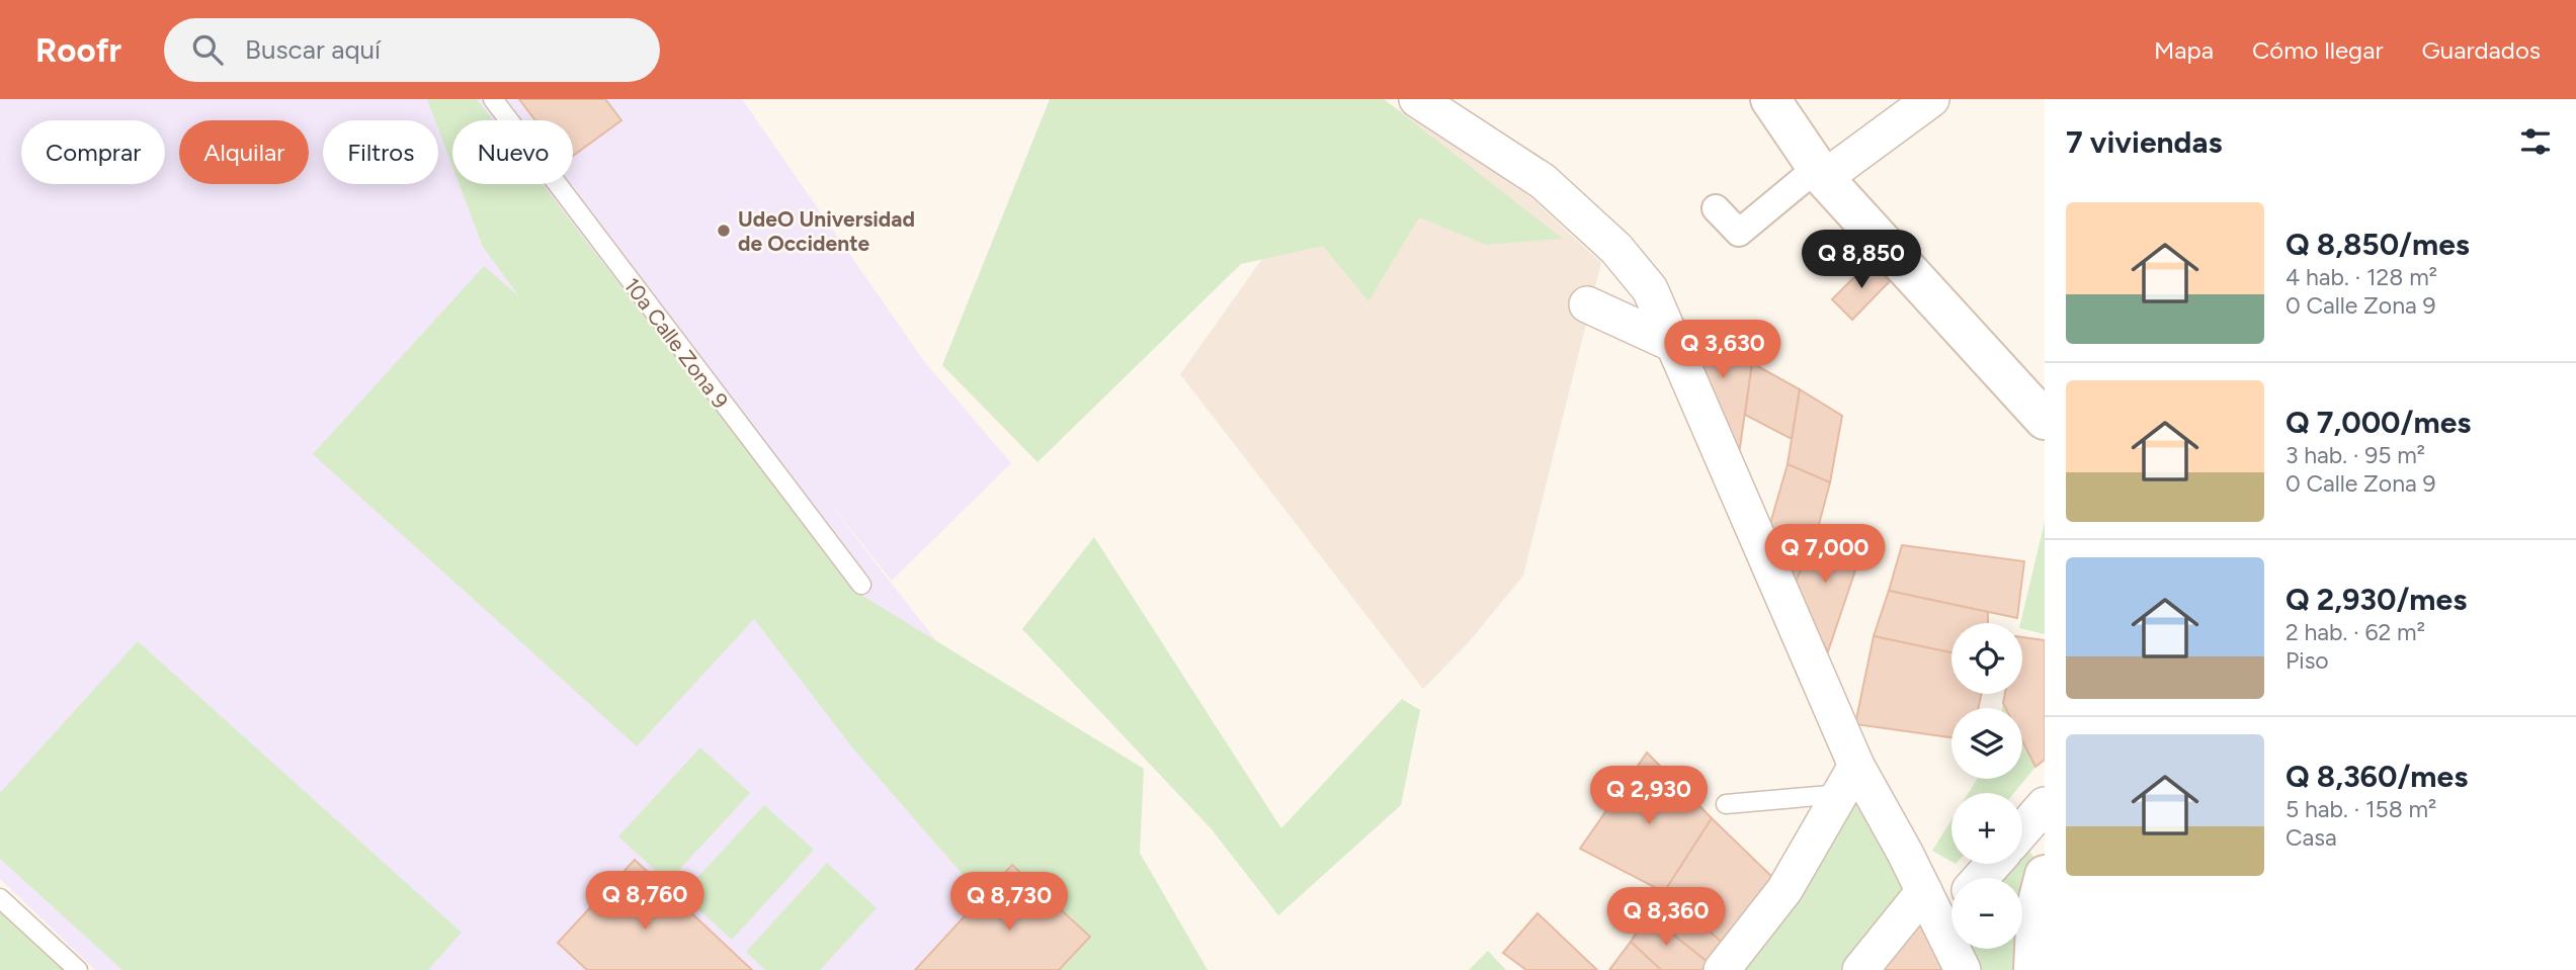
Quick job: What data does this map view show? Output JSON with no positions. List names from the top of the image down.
{
  "streets": {
    "lane": ["10a Calle Zona 9"]
  },
  "places": ["UdeO Universidad de Occidente"],
  "page": {
    "header": "Roofr",
    "search": "Buscar aquí",
    "nav": ["Mapa", "Cómo llegar", "Guardados"],
    "heading": "7 viviendas",
    "chip": [
      "Comprar",
      "Alquilar",
      "Filtros",
      "Nuevo"
    ],
    "list": [
      {
        "name": "Q 8,850/mes",
        "note": "4 hab. · 128 m² · 0 Calle Zona 9"
      },
      {
        "name": "Q 7,000/mes",
        "note": "3 hab. · 95 m² · 0 Calle Zona 9"
      },
      {
        "name": "Q 2,930/mes",
        "note": "2 hab. · 62 m² · Piso"
      },
      {
        "name": "Q 8,360/mes",
        "note": "5 hab. · 158 m² · Casa"
      }
    ],
    "price": [
      "Q 8,850",
      "Q 3,630",
      "Q 7,000",
      "Q 2,930",
      "Q 8,760",
      "Q 8,730",
      "Q 8,360"
    ],
    "map_buttons": ["+", "−"]
  }
}
